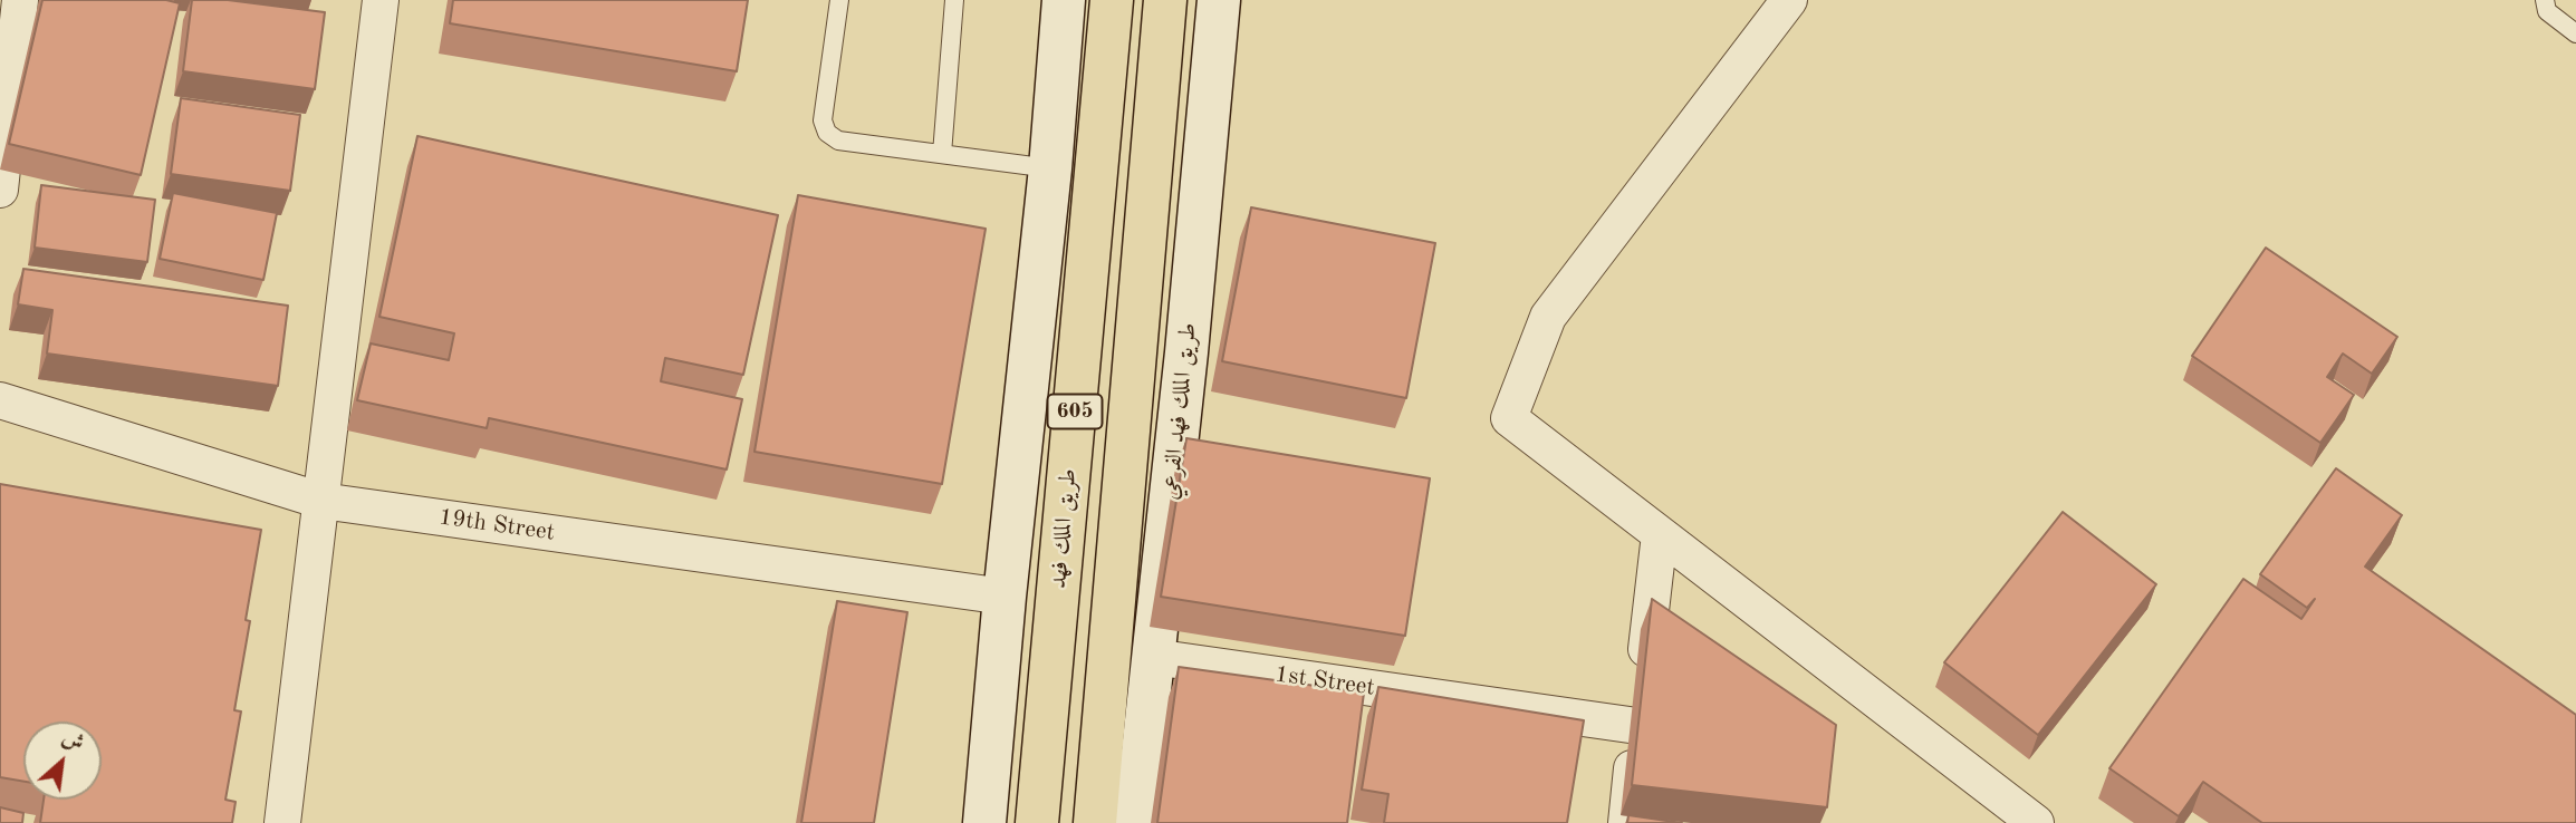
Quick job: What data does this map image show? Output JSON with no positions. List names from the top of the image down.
{
  "streets": {
    "highway": ["605", "طريق الملك فهد"],
    "main road": ["طريق الملك فهد الفرعي"],
    "street": ["19th Street", "1st Street"]
  },
  "crossings": [
    ["طريق الملك فهد الفرعي", "1st Street"]
  ],
  "north": "top right"
}
